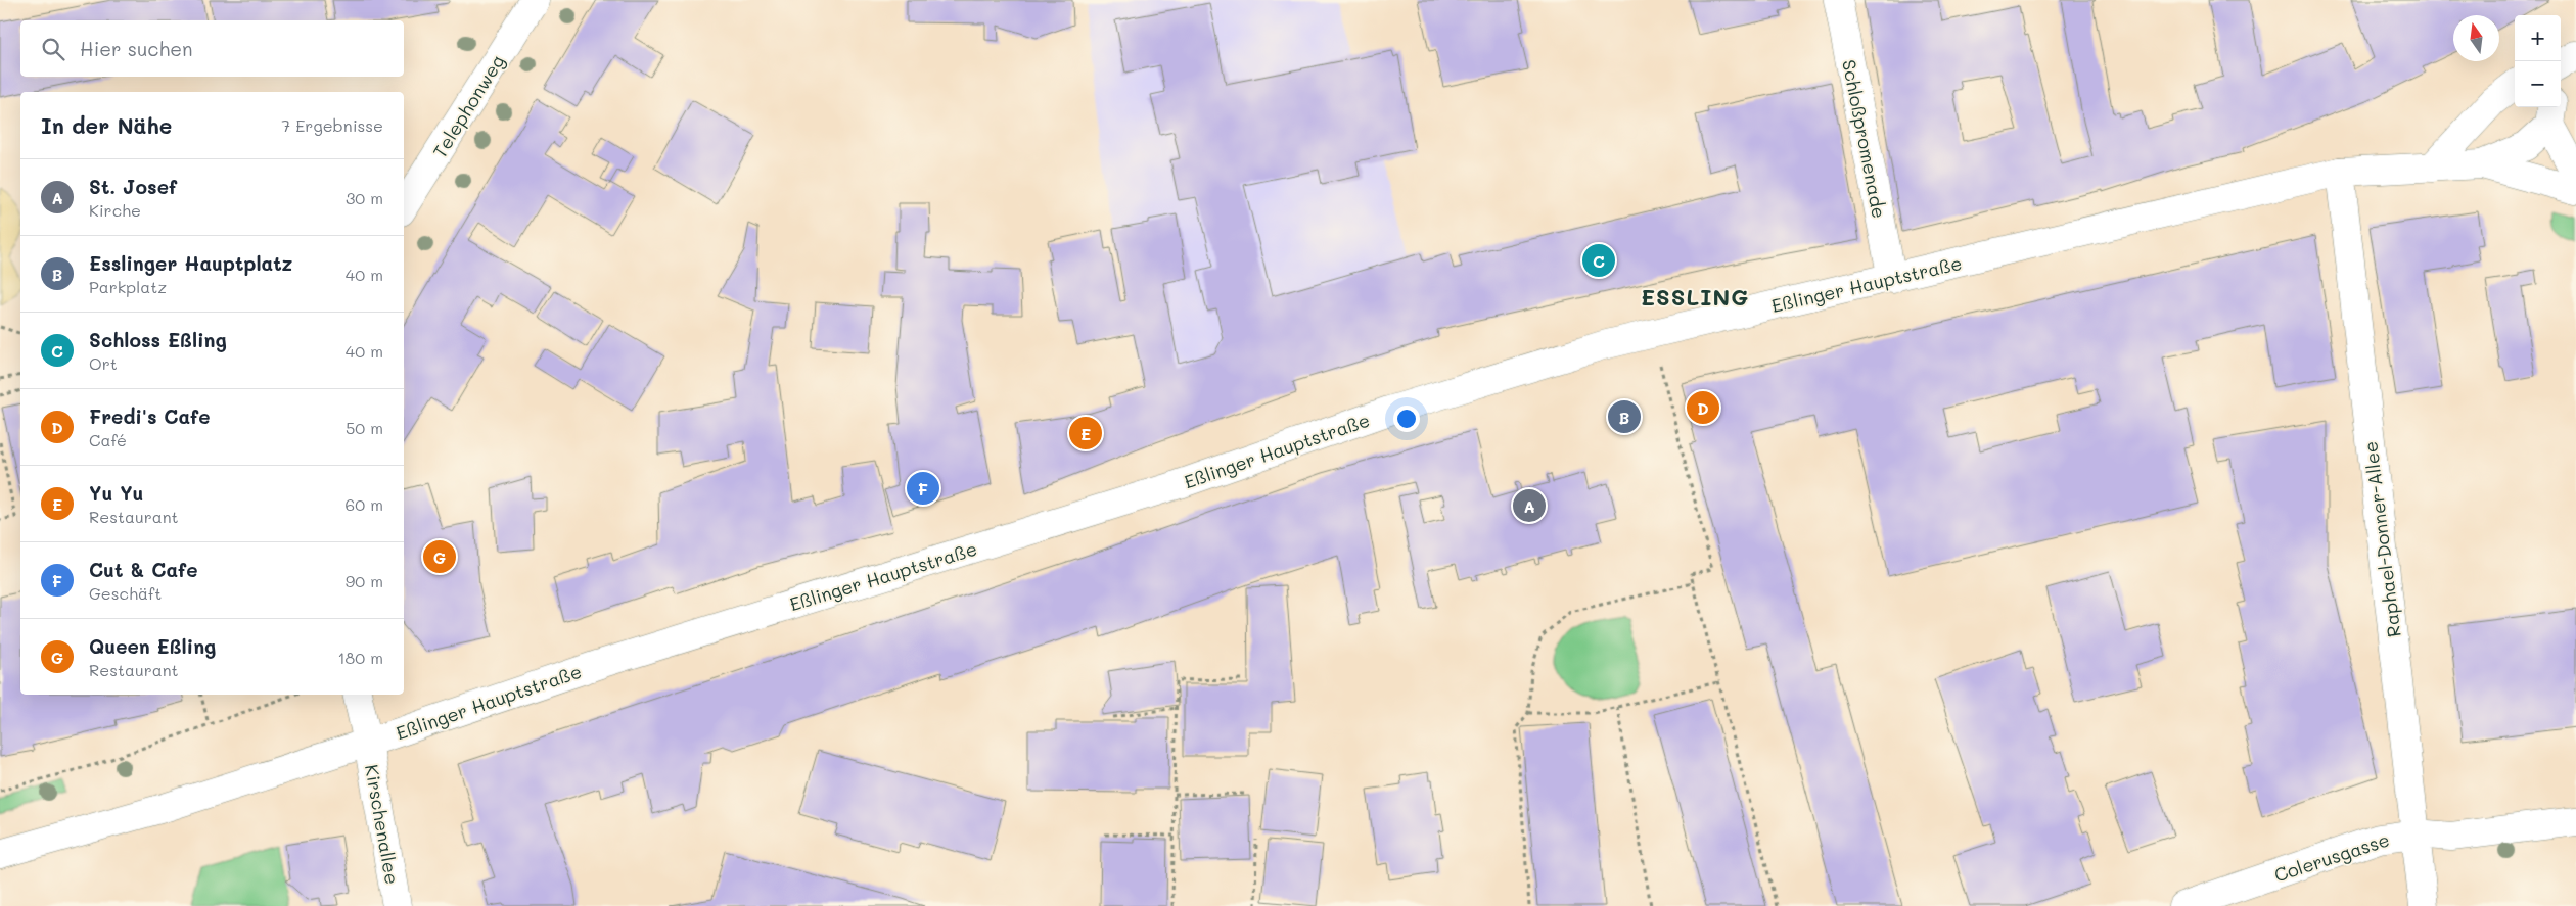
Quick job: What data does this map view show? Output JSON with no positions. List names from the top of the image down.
{
  "streets": {
    "main road": [
      "Telephonweg",
      "Schloßpromenade",
      "Eßlinger Hauptstraße",
      "Raphael-Donner-Allee",
      "Kirschenallee",
      "Colerusgasse"
    ]
  },
  "crossings": [
    ["Schloßpromenade", "Eßlinger Hauptstraße"],
    ["Eßlinger Hauptstraße", "Raphael-Donner-Allee"],
    ["Eßlinger Hauptstraße", "Kirschenallee"],
    ["Raphael-Donner-Allee", "Colerusgasse"]
  ],
  "districts": ["ESSLING"],
  "north": "top",
  "page": {
    "map_buttons": ["+", "−"],
    "search": "Hier suchen",
    "heading": ["In der Nähe", "7 Ergebnisse"],
    "list": [
      {
        "mark": "A",
        "name": "St. Josef",
        "note": "Kirche",
        "value": "30 m"
      },
      {
        "mark": "B",
        "name": "Esslinger Hauptplatz",
        "note": "Parkplatz",
        "value": "40 m"
      },
      {
        "mark": "C",
        "name": "Schloss Eßling",
        "note": "Ort",
        "value": "40 m"
      },
      {
        "mark": "D",
        "name": "Fredi's Cafe",
        "note": "Café",
        "value": "50 m"
      },
      {
        "mark": "E",
        "name": "Yu Yu",
        "note": "Restaurant",
        "value": "60 m"
      },
      {
        "mark": "F",
        "name": "Cut & Cafe",
        "note": "Geschäft",
        "value": "90 m"
      },
      {
        "mark": "G",
        "name": "Queen Eßling",
        "note": "Restaurant",
        "value": "180 m"
      }
    ],
    "pins": [
      "C",
      "D",
      "B",
      "E",
      "F",
      "A",
      "G"
    ]
  }
}
